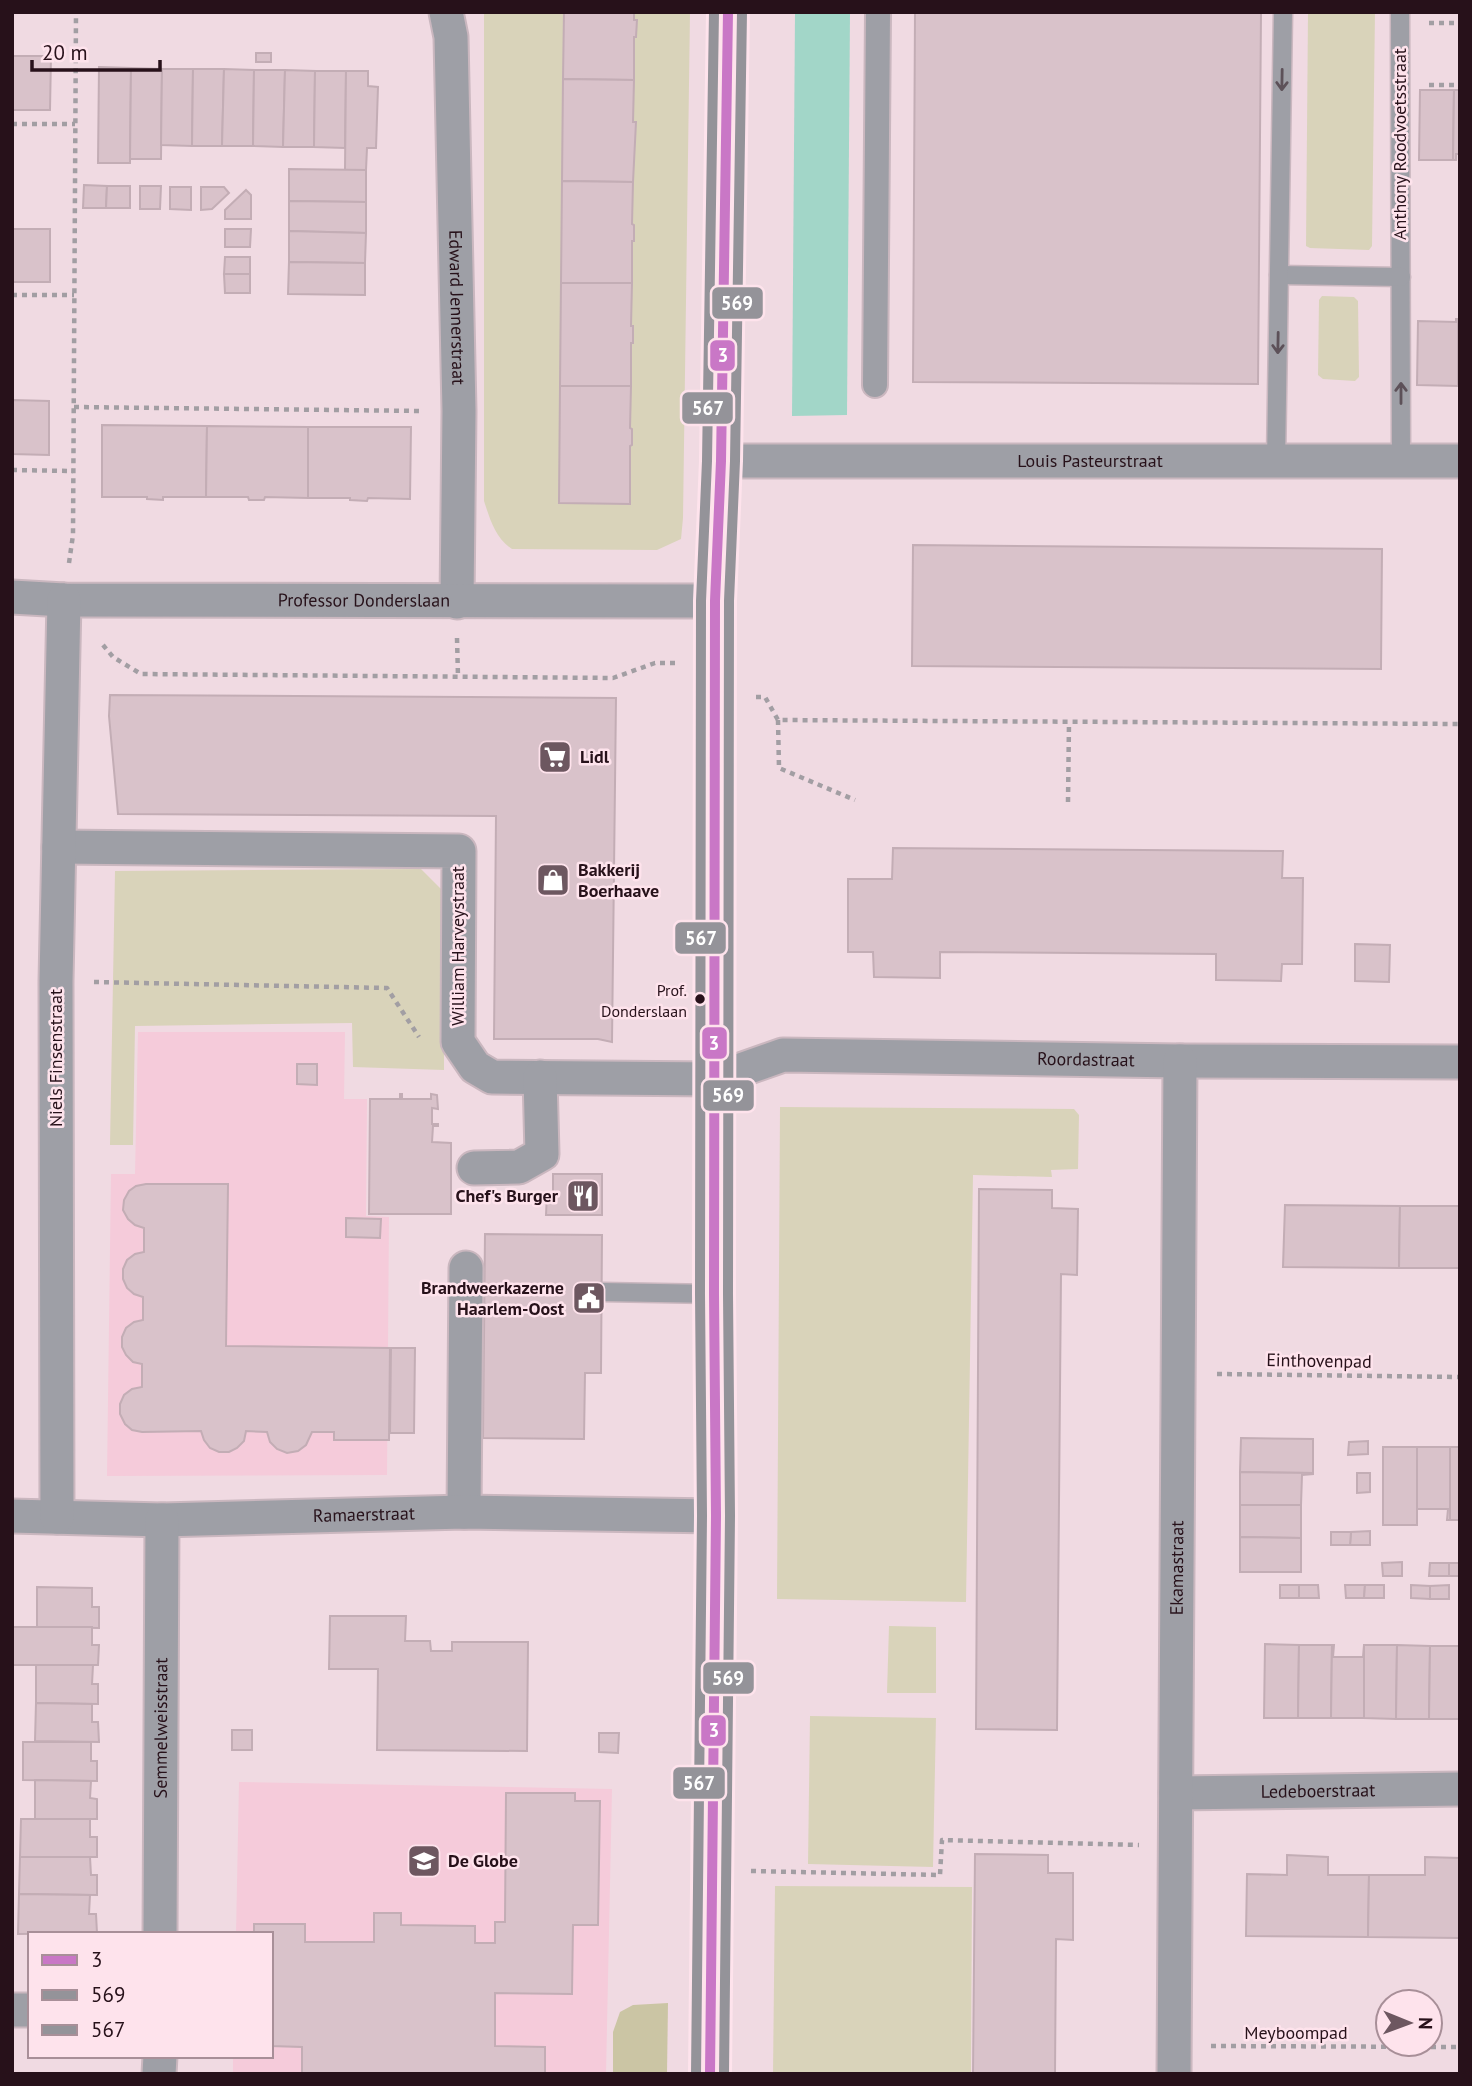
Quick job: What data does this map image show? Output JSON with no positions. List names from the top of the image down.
{
  "streets": {
    "street": [
      "Edward Jennerstraat",
      "Louis Pasteurstraat",
      "Professor Donderslaan",
      "William Harveystraat",
      "Niels Finsenstraat",
      "Roordastraat",
      "Ramaerstraat",
      "Ekamastraat",
      "Semmelweisstraat",
      "Ledeboerstraat"
    ],
    "lane": ["Anthony Roodvoetsstraat"],
    "path": ["Einthovenpad", "Meyboompad"]
  },
  "crossings": [
    ["Anthony Roodvoetsstraat", "Louis Pasteurstraat"],
    ["Edward Jennerstraat", "Professor Donderslaan"],
    ["Professor Donderslaan", "Niels Finsenstraat"],
    ["William Harveystraat", "Niels Finsenstraat"],
    ["William Harveystraat", "Roordastraat"],
    ["Niels Finsenstraat", "Ramaerstraat"],
    ["Roordastraat", "Ekamastraat"],
    ["Einthovenpad", "Ekamastraat"],
    ["Ramaerstraat", "Semmelweisstraat"],
    ["Ekamastraat", "Ledeboerstraat"],
    ["Ekamastraat", "Meyboompad"]
  ],
  "places": {
    "supermarket": ["Lidl"],
    "shop": ["Bakkerij Boerhaave"],
    "other": ["Prof. Donderslaan"],
    "restaurant": ["Chef's Burger"],
    "public building": ["Brandweerkazerne Haarlem-Oost"],
    "school or university": ["De Globe"]
  },
  "lines": ["transit line 3", "transit line 569", "transit line 567"],
  "legend": ["3", "569", "567"],
  "scale_bar": "20 m",
  "north": "right"
}
